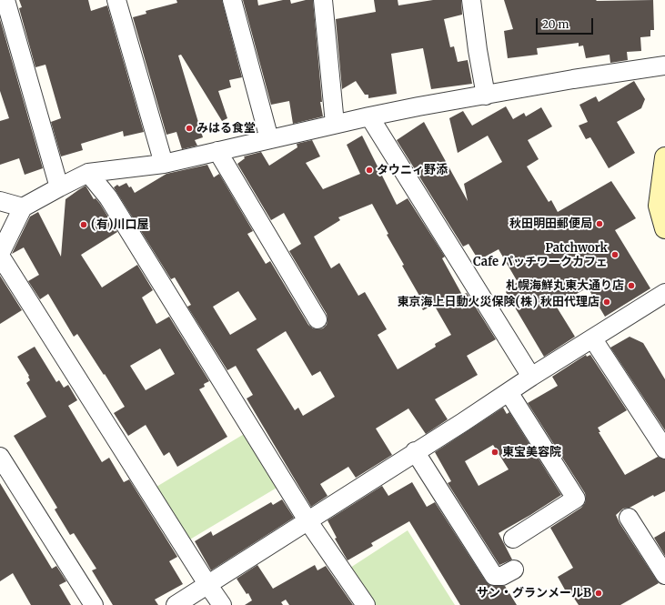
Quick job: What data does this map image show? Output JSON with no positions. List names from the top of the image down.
{
  "places": [
    "みはる食堂",
    "タウニィ野添",
    "秋田明田郵便局",
    "(有)川口屋",
    "Patchwork Cafe パッチワークカフェ",
    "札幌海鮮丸東大通り店",
    "東京海上日動火災保険(株) 秋田代理店",
    "東宝美容院",
    "サン・グランメールB"
  ],
  "scale_bar": "20 m"
}
